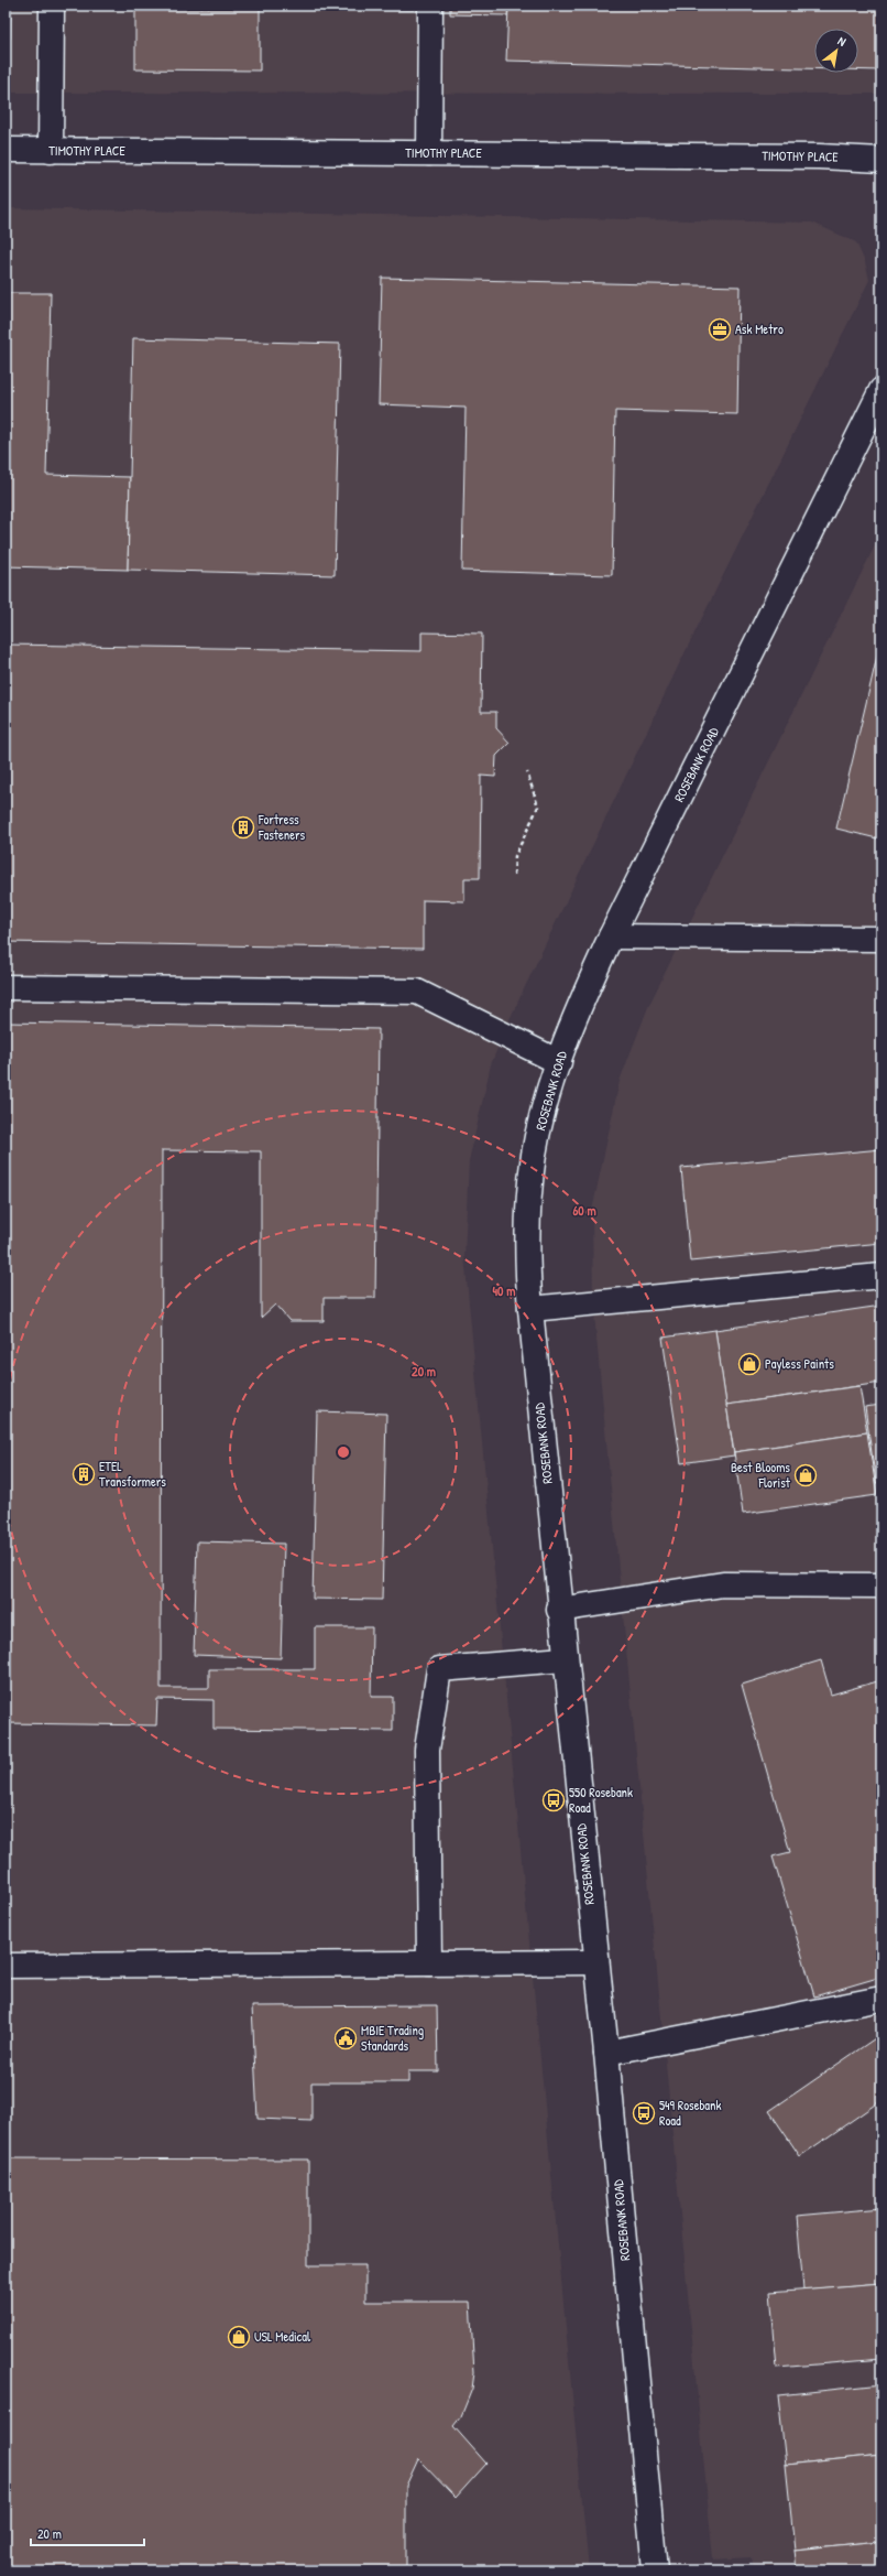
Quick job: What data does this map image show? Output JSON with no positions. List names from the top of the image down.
{
  "streets": {
    "main road": ["TIMOTHY PLACE", "ROSEBANK ROAD"]
  },
  "places": {
    "office": ["Ask Metro"],
    "building": ["Fortress Fasteners", "ETEL Transformers"],
    "shop": ["Payless Paints", "Best Blooms Florist", "USL Medical"],
    "bus stop": ["550 Rosebank Road", "549 Rosebank Road"],
    "public building": ["MBIE Trading Standards"]
  },
  "scale_bar": "20 m",
  "north": "top right",
  "rings": ["60 m", "40 m", "20 m"]
}
